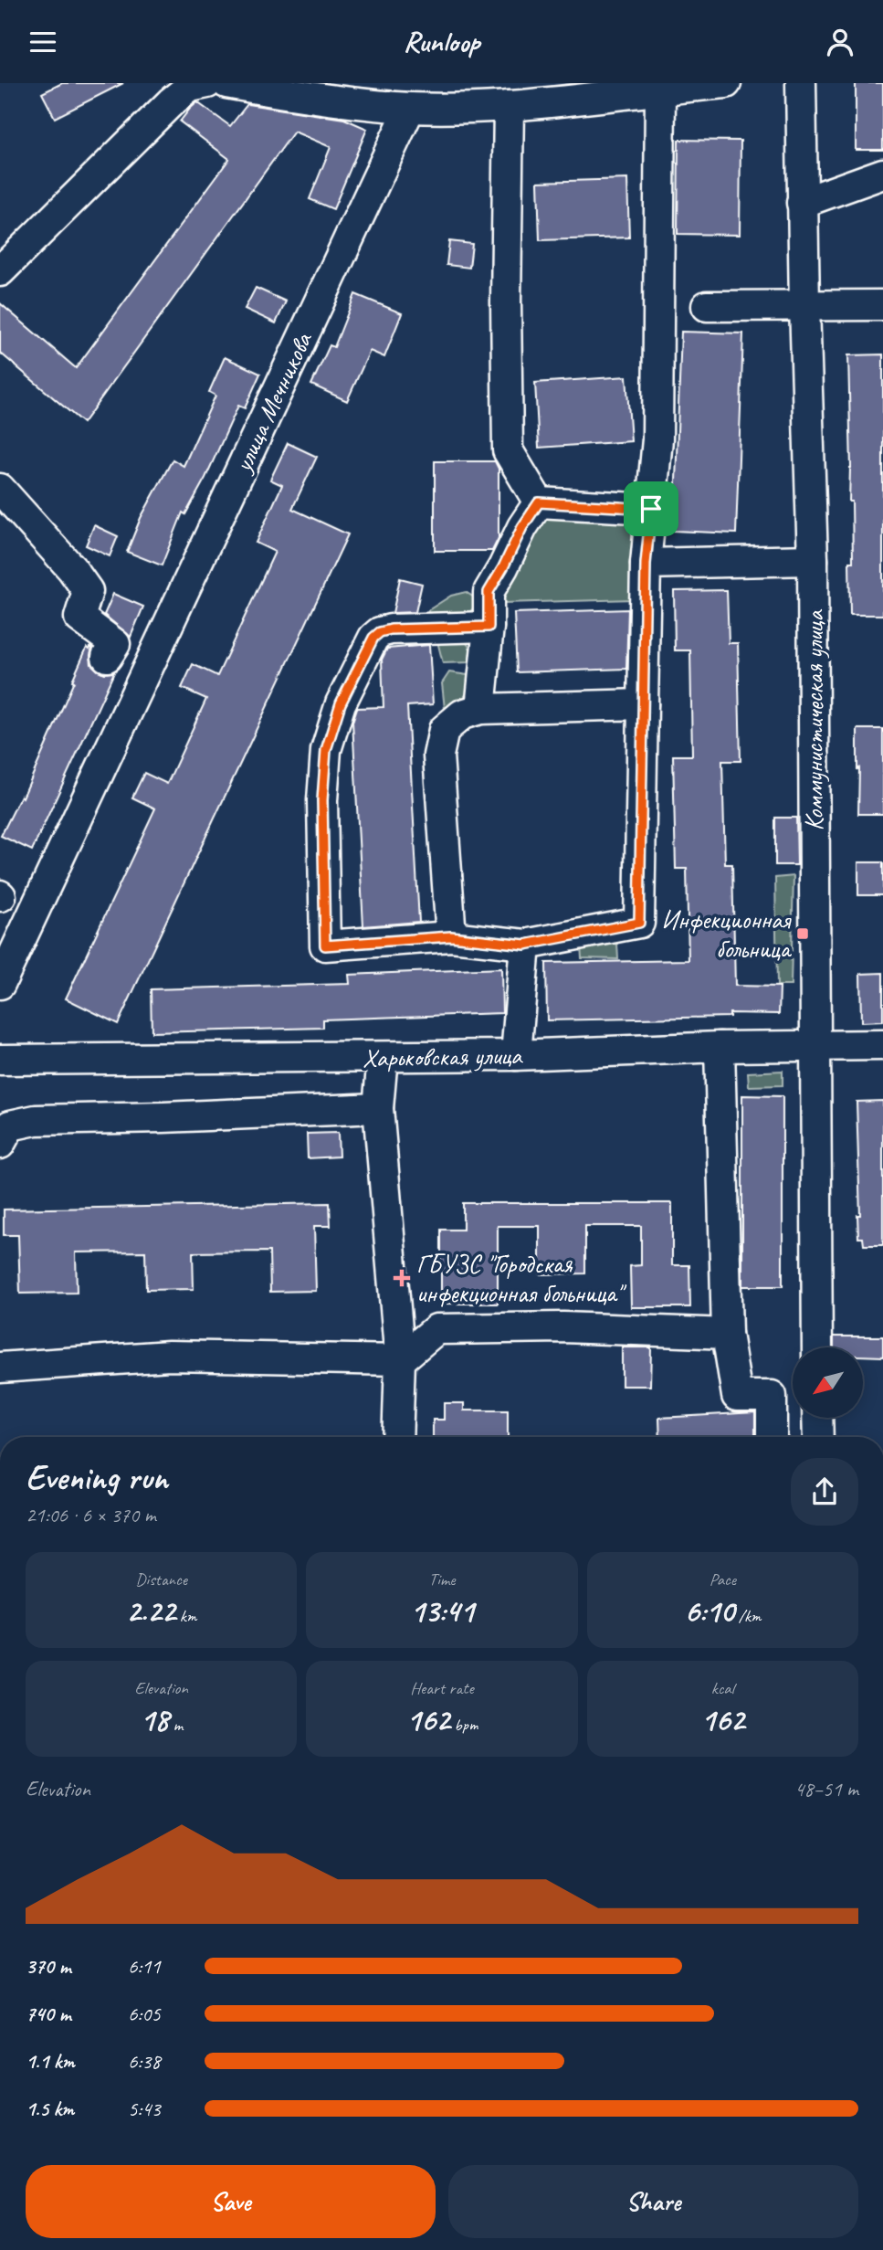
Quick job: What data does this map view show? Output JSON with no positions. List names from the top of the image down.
{
  "streets": {
    "street": ["улица Мечникова", "Коммунистическая улица", "Харьковская улица"]
  },
  "crossings": [
    ["Коммунистическая улица", "Харьковская улица"]
  ],
  "places": {
    "transit": ["Инфекционная больница"],
    "health": ["ГБУЗС \"Городская инфекционная больница\""]
  },
  "north": "bottom left",
  "page": {
    "header": "Runloop",
    "heading": ["Evening run", "21:06 · 6 × 370 m"],
    "stats": [
      ["Distance", "2.22 km"],
      ["Time", "13:41"],
      ["Pace", "6:10 /km"],
      ["Elevation", "18 m"],
      ["Heart rate", "162 bpm"],
      ["kcal", "162"]
    ],
    "chart": ["Elevation", "48–51 m"],
    "list": [
      {
        "name": "370 m",
        "note": "6:11"
      },
      {
        "name": "740 m",
        "note": "6:05"
      },
      {
        "name": "1.1 km",
        "note": "6:38"
      },
      {
        "name": "1.5 km",
        "note": "5:43"
      }
    ],
    "buttons": ["Save", "Share"]
  }
}
